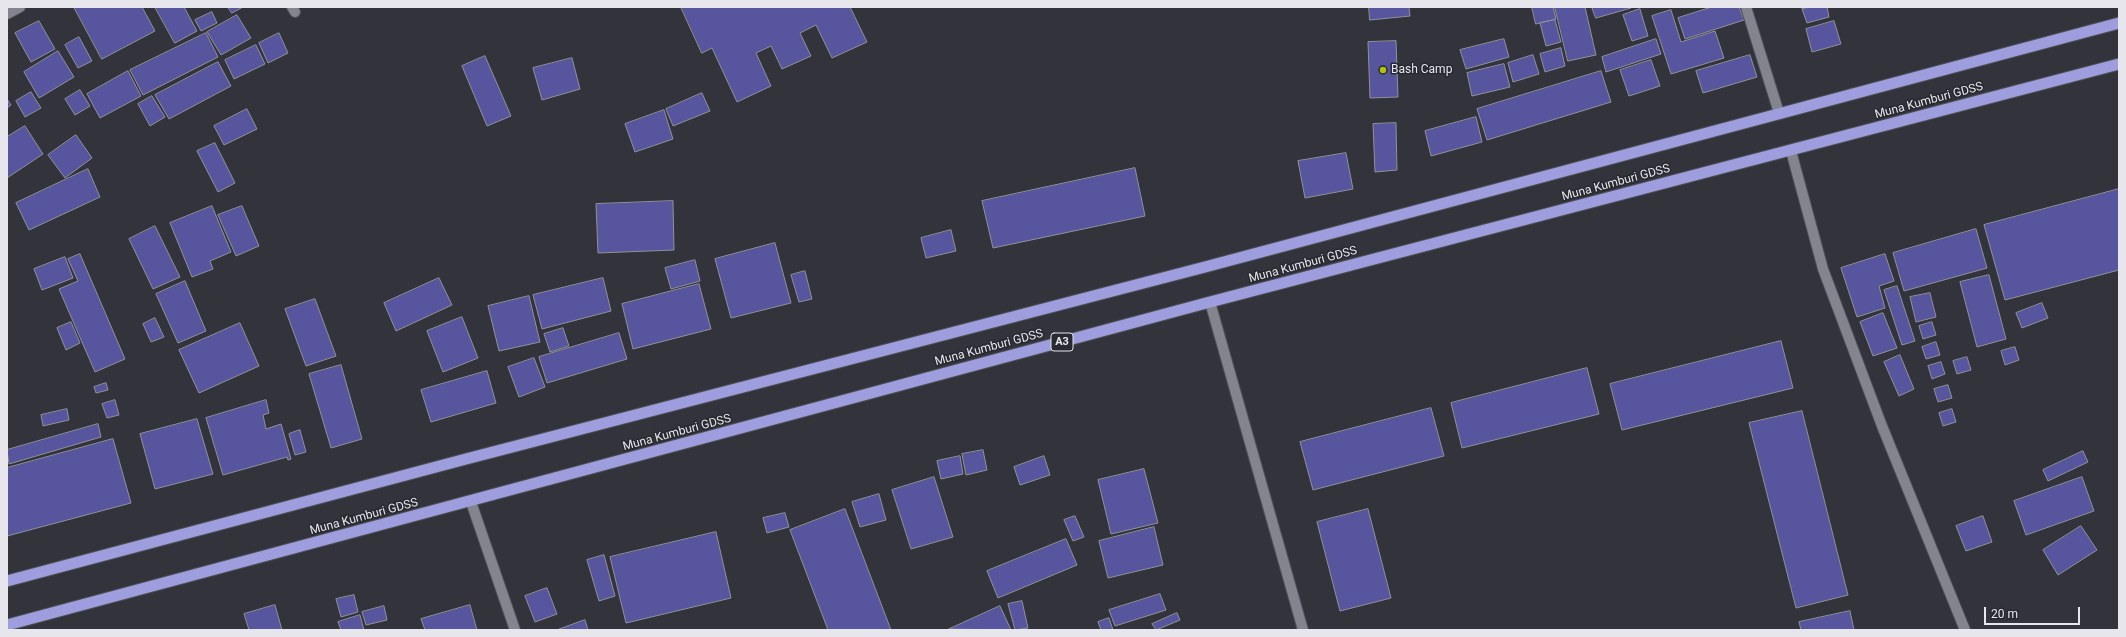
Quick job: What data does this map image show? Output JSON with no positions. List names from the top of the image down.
{
  "streets": {
    "highway": ["Muna Kumburi GDSS", "A3"]
  },
  "places": ["Bash Camp"],
  "scale_bar": "20 m"
}
